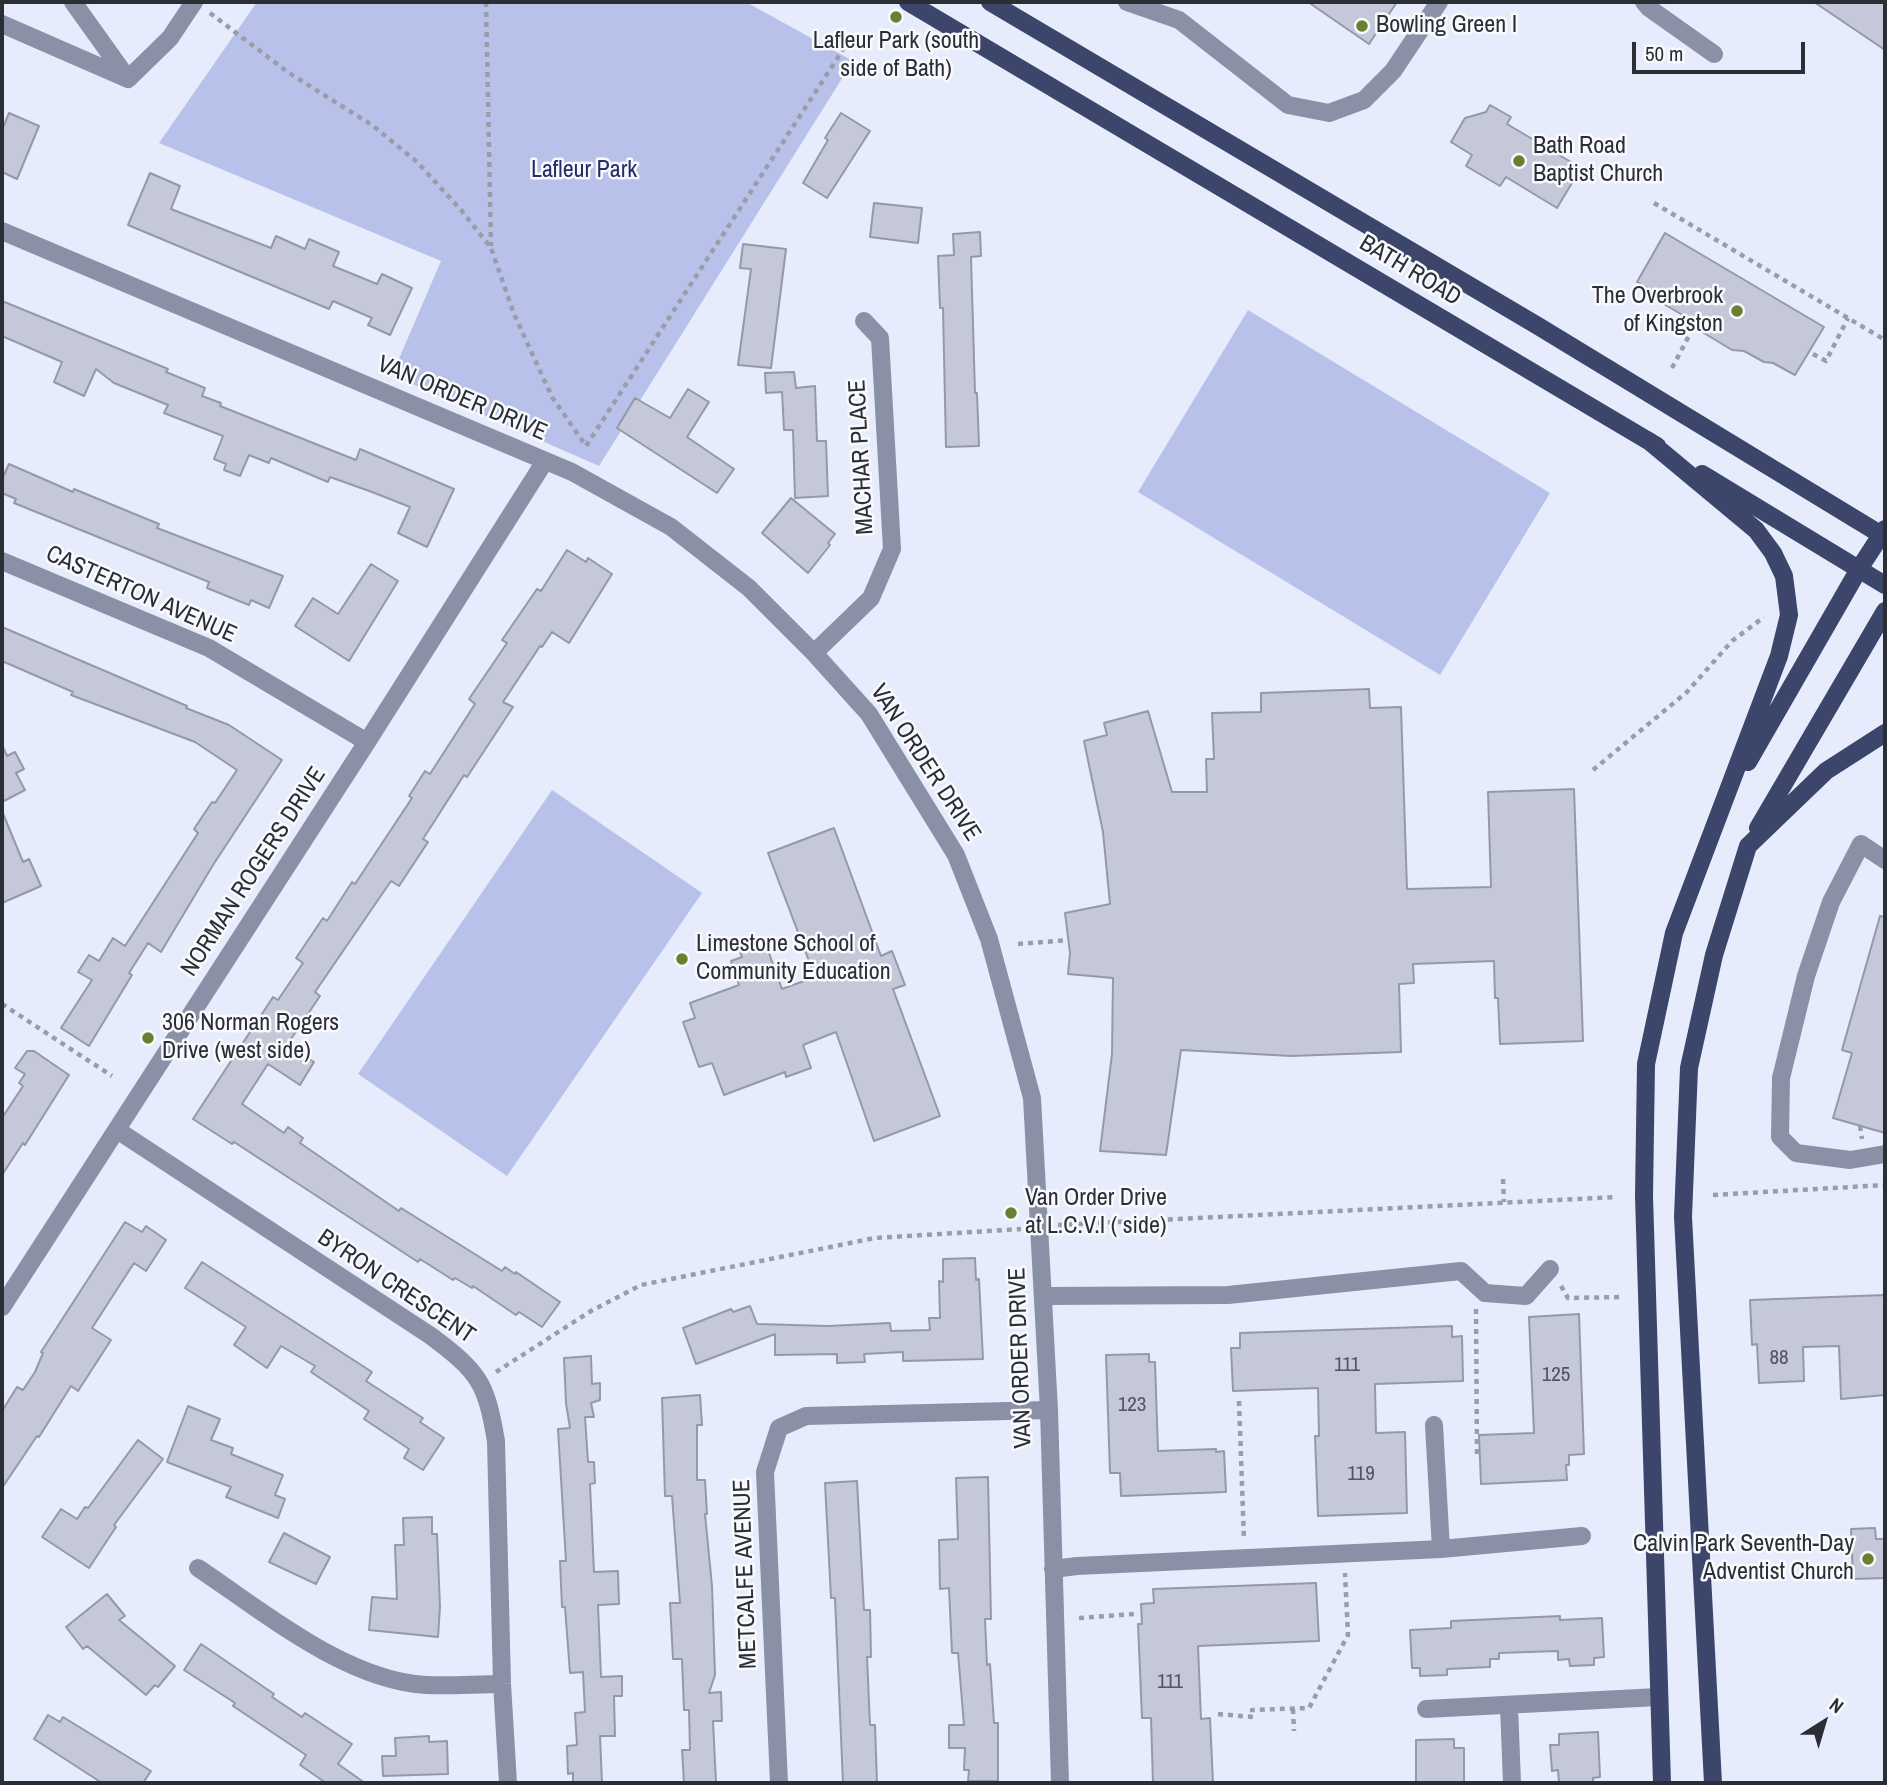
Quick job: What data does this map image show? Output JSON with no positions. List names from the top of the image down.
{
  "streets": {
    "main road": ["BATH ROAD"],
    "street": [
      "VAN ORDER DRIVE",
      "MACHAR PLACE",
      "CASTERTON AVENUE",
      "NORMAN ROGERS DRIVE",
      "BYRON CRESCENT",
      "METCALFE AVENUE"
    ]
  },
  "crossings": [
    ["VAN ORDER DRIVE", "MACHAR PLACE"],
    ["VAN ORDER DRIVE", "NORMAN ROGERS DRIVE"],
    ["VAN ORDER DRIVE", "METCALFE AVENUE"],
    ["CASTERTON AVENUE", "NORMAN ROGERS DRIVE"],
    ["NORMAN ROGERS DRIVE", "BYRON CRESCENT"]
  ],
  "parks": ["Lafleur Park"],
  "places": [
    "Lafleur Park (south side of Bath)",
    "Bowling Green I",
    "Bath Road Baptist Church",
    "The Overbrook of Kingston",
    "Limestone School of Community Education",
    "306 Norman Rogers Drive (west side)",
    "Van Order Drive at L.C.V.I ( side)",
    "Calvin Park Seventh-Day Adventist Church"
  ],
  "house_numbers": [
    "88",
    "111",
    "125",
    "123",
    "119",
    "111"
  ],
  "scale_bar": "50 m",
  "north": "top right"
}
